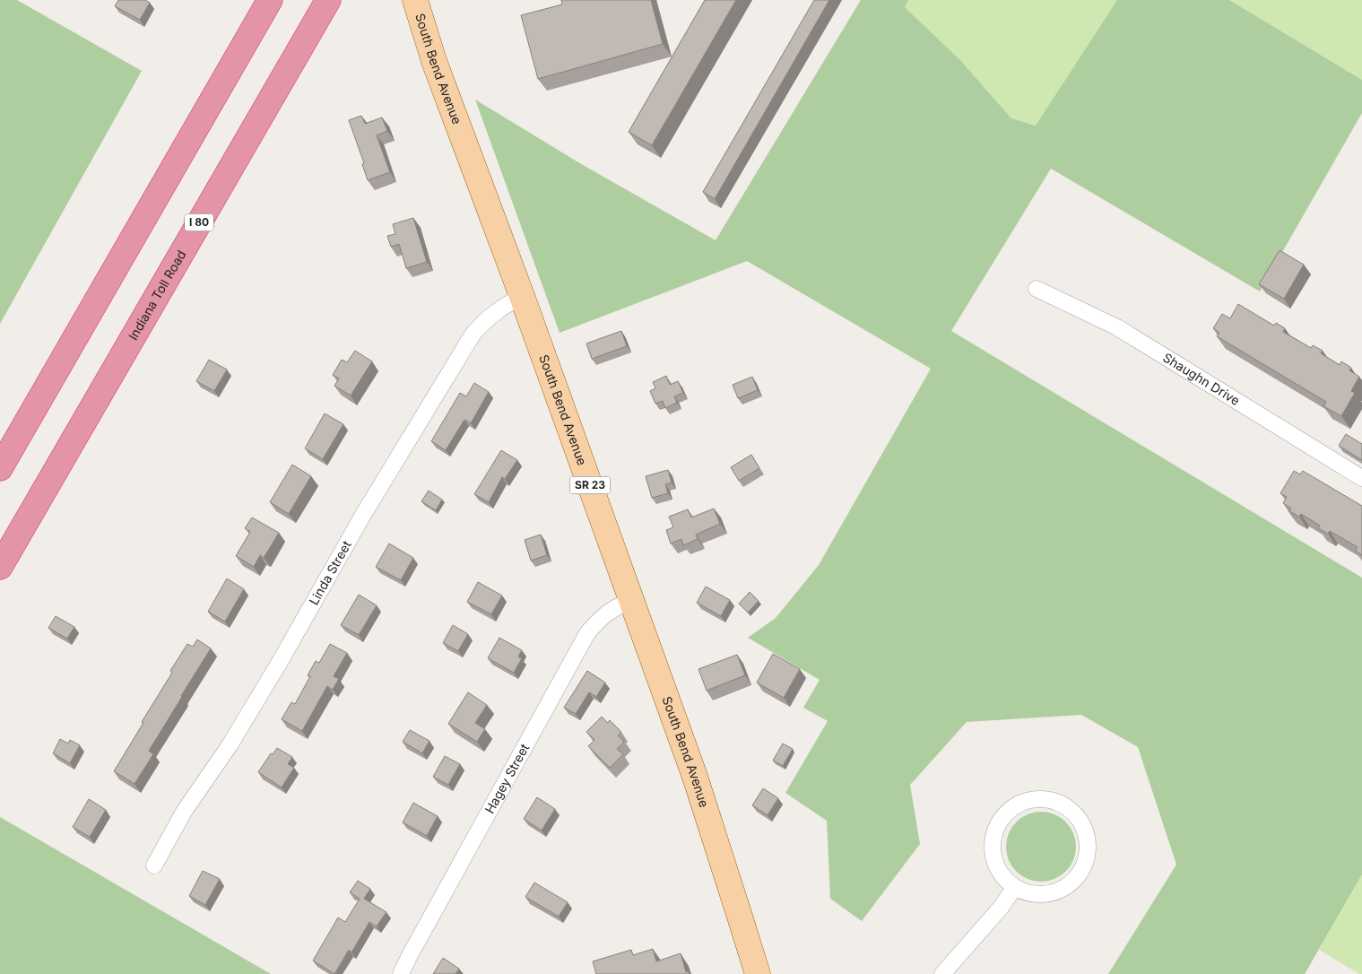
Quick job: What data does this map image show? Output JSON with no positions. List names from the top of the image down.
{
  "streets": {
    "highway": ["I 80", "Indiana Toll Road"],
    "main road": ["South Bend Avenue", "SR 23"],
    "street": ["Shaughn Drive", "Linda Street", "Hagey Street"]
  },
  "crossings": [
    ["South Bend Avenue", "Linda Street"],
    ["South Bend Avenue", "Hagey Street"]
  ]
}
